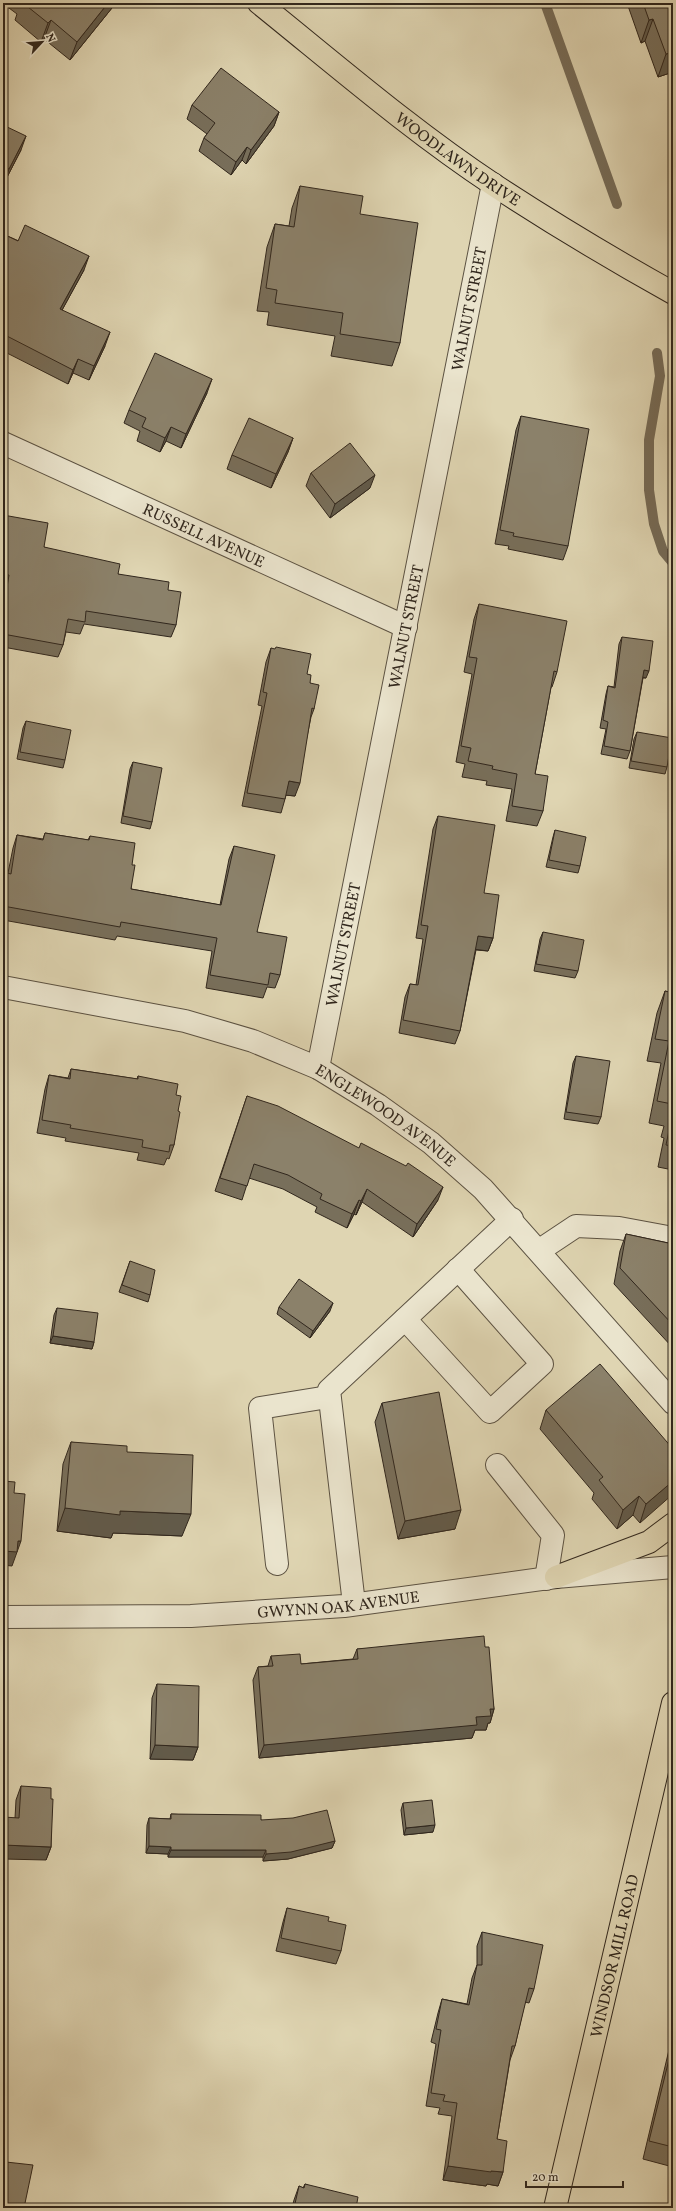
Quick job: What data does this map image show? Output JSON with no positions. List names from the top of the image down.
{
  "streets": {
    "main road": ["WOODLAWN DRIVE", "WINDSOR MILL ROAD"],
    "street": [
      "WALNUT STREET",
      "RUSSELL AVENUE",
      "ENGLEWOOD AVENUE",
      "GWYNN OAK AVENUE"
    ]
  },
  "crossings": [
    ["WOODLAWN DRIVE", "WALNUT STREET"],
    ["WALNUT STREET", "RUSSELL AVENUE"],
    ["WALNUT STREET", "ENGLEWOOD AVENUE"]
  ],
  "scale_bar": "20 m",
  "north": "top right"
}
